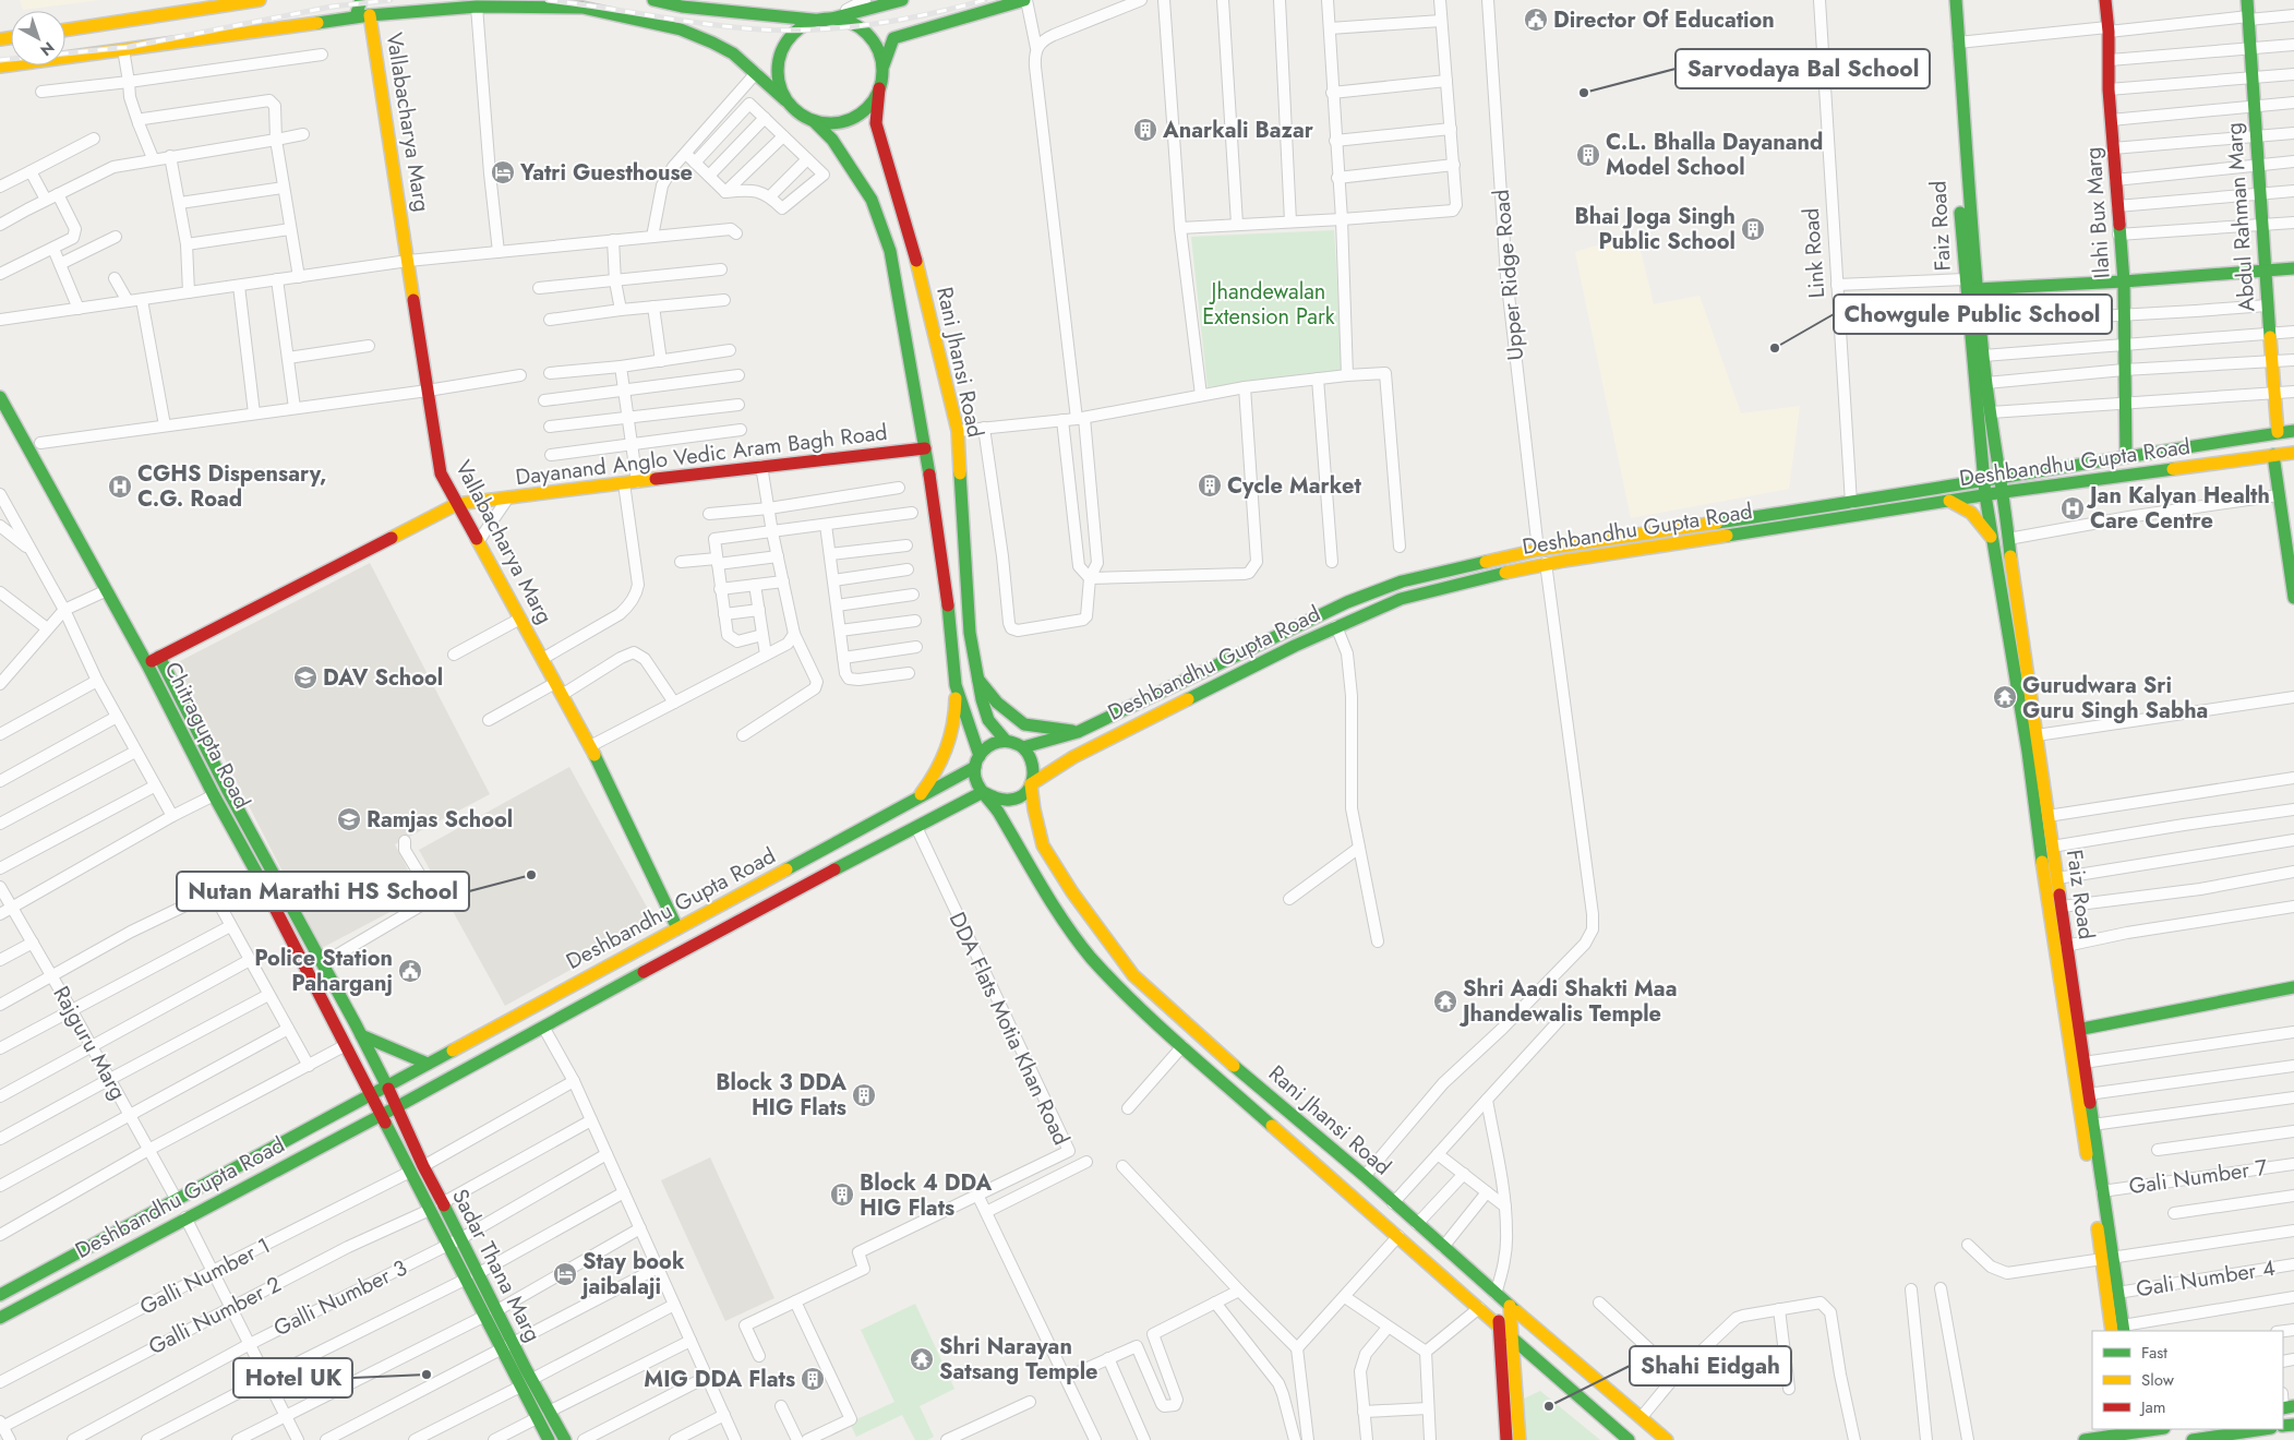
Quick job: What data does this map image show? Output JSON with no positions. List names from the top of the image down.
{
  "streets": {
    "street": [
      "Vallabacharya Marg",
      "Ilahi Bux Marg",
      "Abdul Rahman Marg",
      "Faiz Road",
      "Link Road",
      "Upper Ridge Road",
      "Rani Jhansi Road",
      "Dayanand Anglo Vedic Aram Bagh Road",
      "Deshbandhu Gupta Road",
      "Chitragupta Road",
      "DDA Flats Motia Khan Road",
      "Rajguru Marg",
      "Gali Number 7",
      "Sadar Thana Marg",
      "Galli Number 1",
      "Gali Number 4",
      "Galli Number 3",
      "Galli Number 2"
    ]
  },
  "crossings": [
    ["Vallabacharya Marg", "Dayanand Anglo Vedic Aram Bagh Road"],
    ["Vallabacharya Marg", "Deshbandhu Gupta Road"],
    ["Ilahi Bux Marg", "Deshbandhu Gupta Road"],
    ["Abdul Rahman Marg", "Deshbandhu Gupta Road"],
    ["Faiz Road", "Deshbandhu Gupta Road"],
    ["Faiz Road", "Gali Number 7"],
    ["Faiz Road", "Gali Number 4"],
    ["Link Road", "Deshbandhu Gupta Road"],
    ["Upper Ridge Road", "Deshbandhu Gupta Road"],
    ["Rani Jhansi Road", "Deshbandhu Gupta Road"],
    ["Dayanand Anglo Vedic Aram Bagh Road", "Chitragupta Road"],
    ["Deshbandhu Gupta Road", "Chitragupta Road"],
    ["Deshbandhu Gupta Road", "DDA Flats Motia Khan Road"],
    ["Deshbandhu Gupta Road", "Rajguru Marg"],
    ["Deshbandhu Gupta Road", "Sadar Thana Marg"],
    ["Chitragupta Road", "Sadar Thana Marg"],
    ["Sadar Thana Marg", "Galli Number 1"],
    ["Sadar Thana Marg", "Galli Number 3"],
    ["Sadar Thana Marg", "Galli Number 2"]
  ],
  "parks": ["Jhandewalan Extension Park"],
  "places": {
    "public building": ["Director Of Education", "Police Station Paharganj"],
    "other": [
      "Sarvodaya Bal School",
      "Chowgule Public School",
      "Nutan Marathi HS School",
      "Hotel UK",
      "Shahi Eidgah"
    ],
    "building": [
      "Anarkali Bazar",
      "C.L. Bhalla Dayanand Model School",
      "Bhai Joga Singh Public School",
      "Cycle Market",
      "Block 3 DDA HIG Flats",
      "Block 4 DDA HIG Flats",
      "MIG DDA Flats"
    ],
    "hotel": ["Yatri Guesthouse", "Stay book jaibalaji"],
    "hospital": ["CGHS Dispensary, C.G. Road", "Jan Kalyan Health Care Centre"],
    "school or university": ["DAV School", "Ramjas School"],
    "temple": ["Gurudwara Sri Guru Singh Sabha", "Shri Aadi Shakti Maa Jhandewalis Temple", "Shri Narayan Satsang Temple"]
  },
  "legend": ["Fast", "Slow", "Jam"],
  "north": "bottom right"
}
